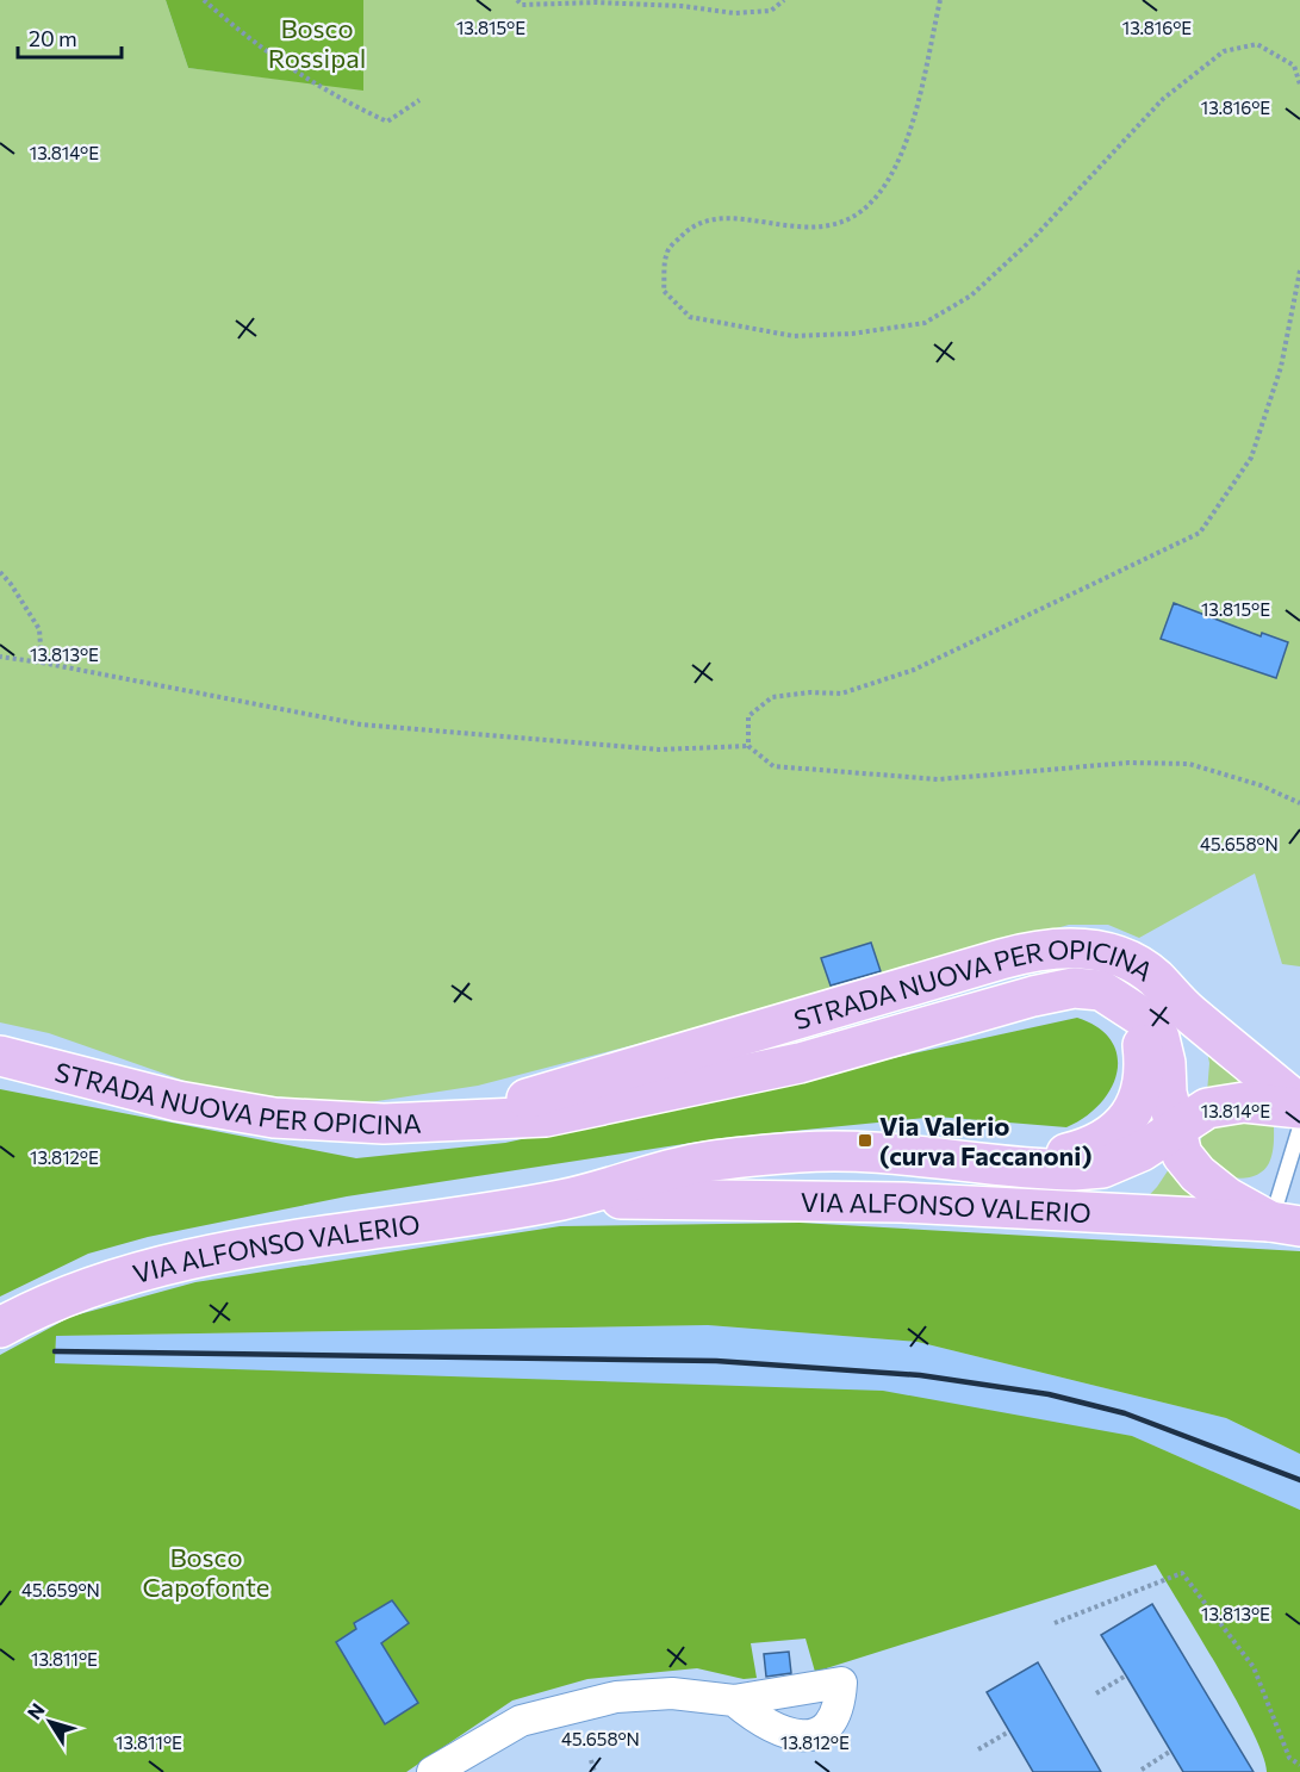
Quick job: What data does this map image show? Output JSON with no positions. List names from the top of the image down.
{
  "streets": {
    "main road": ["STRADA NUOVA PER OPICINA", "VIA ALFONSO VALERIO"]
  },
  "crossings": [
    ["STRADA NUOVA PER OPICINA", "VIA ALFONSO VALERIO"]
  ],
  "parks": ["Bosco Rossipal", "Bosco Capofonte"],
  "places": {
    "transit": ["Via Valerio (curva Faccanoni)"]
  },
  "scale_bar": "20 m",
  "north": "top left",
  "coordinates": [
    "13.815°E",
    "13.816°E",
    "13.814°E",
    "13.813°E",
    "45.658°N",
    "13.812°E",
    "45.659°N",
    "13.811°E"
  ]
}
